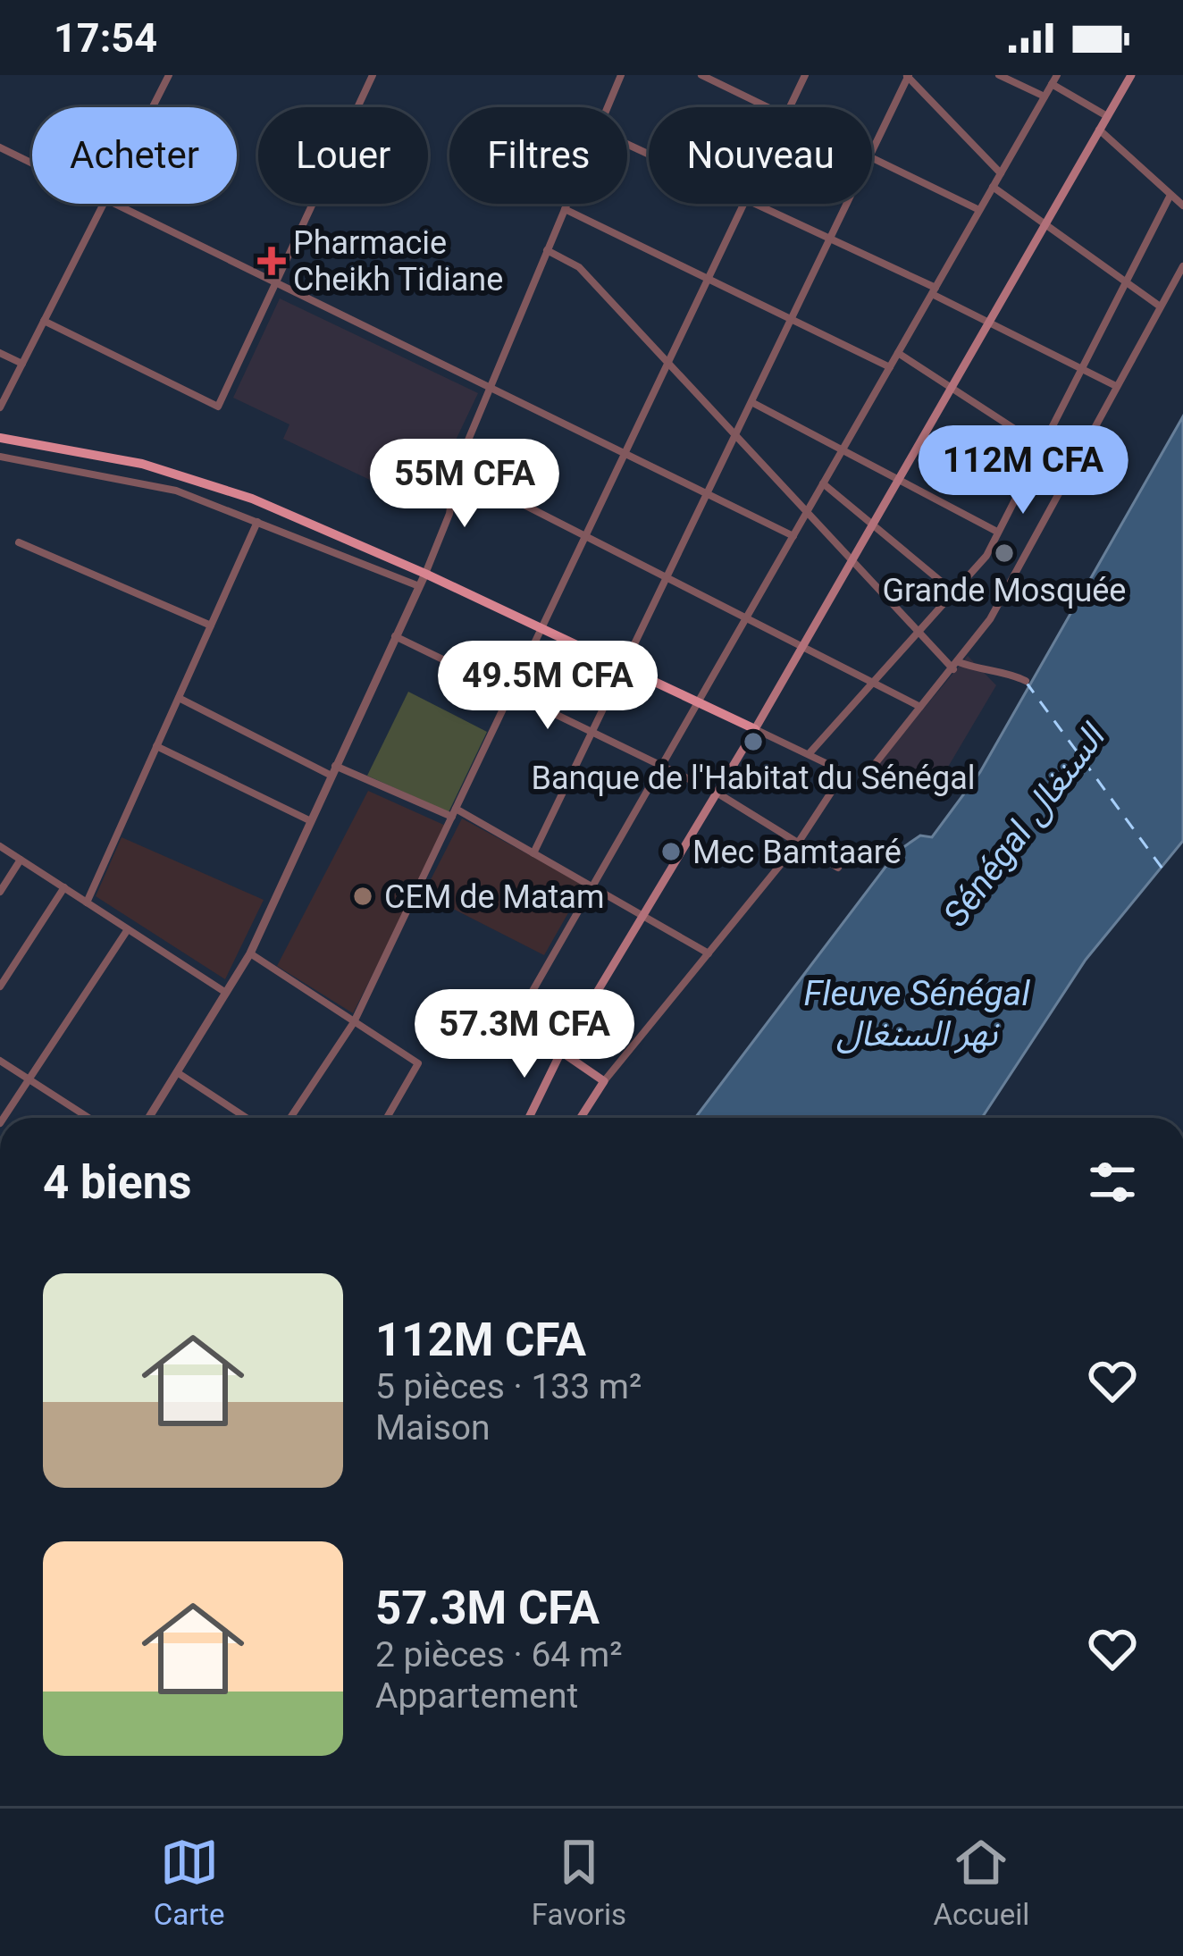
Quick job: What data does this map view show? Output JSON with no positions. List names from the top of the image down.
{
  "water": ["Sénégal السنغال", "Fleuve Sénégal نهر السنغال"],
  "places": {
    "health": ["Pharmacie Cheikh Tidiane"],
    "other": [
      "Grande Mosquée",
      "Banque de l'Habitat du Sénégal",
      "Mec Bamtaaré",
      "CEM de Matam"
    ]
  },
  "page": {
    "status": "17:54",
    "chip": [
      "Acheter",
      "Louer",
      "Filtres",
      "Nouveau"
    ],
    "price": [
      "112M CFA",
      "55M CFA",
      "49.5M CFA",
      "57.3M CFA"
    ],
    "heading": "4 biens",
    "list": [
      {
        "name": "112M CFA",
        "note": "5 pièces · 133 m² · Maison"
      },
      {
        "name": "57.3M CFA",
        "note": "2 pièces · 64 m² · Appartement"
      }
    ],
    "tabs": ["Carte", "Favoris", "Accueil"]
  }
}
